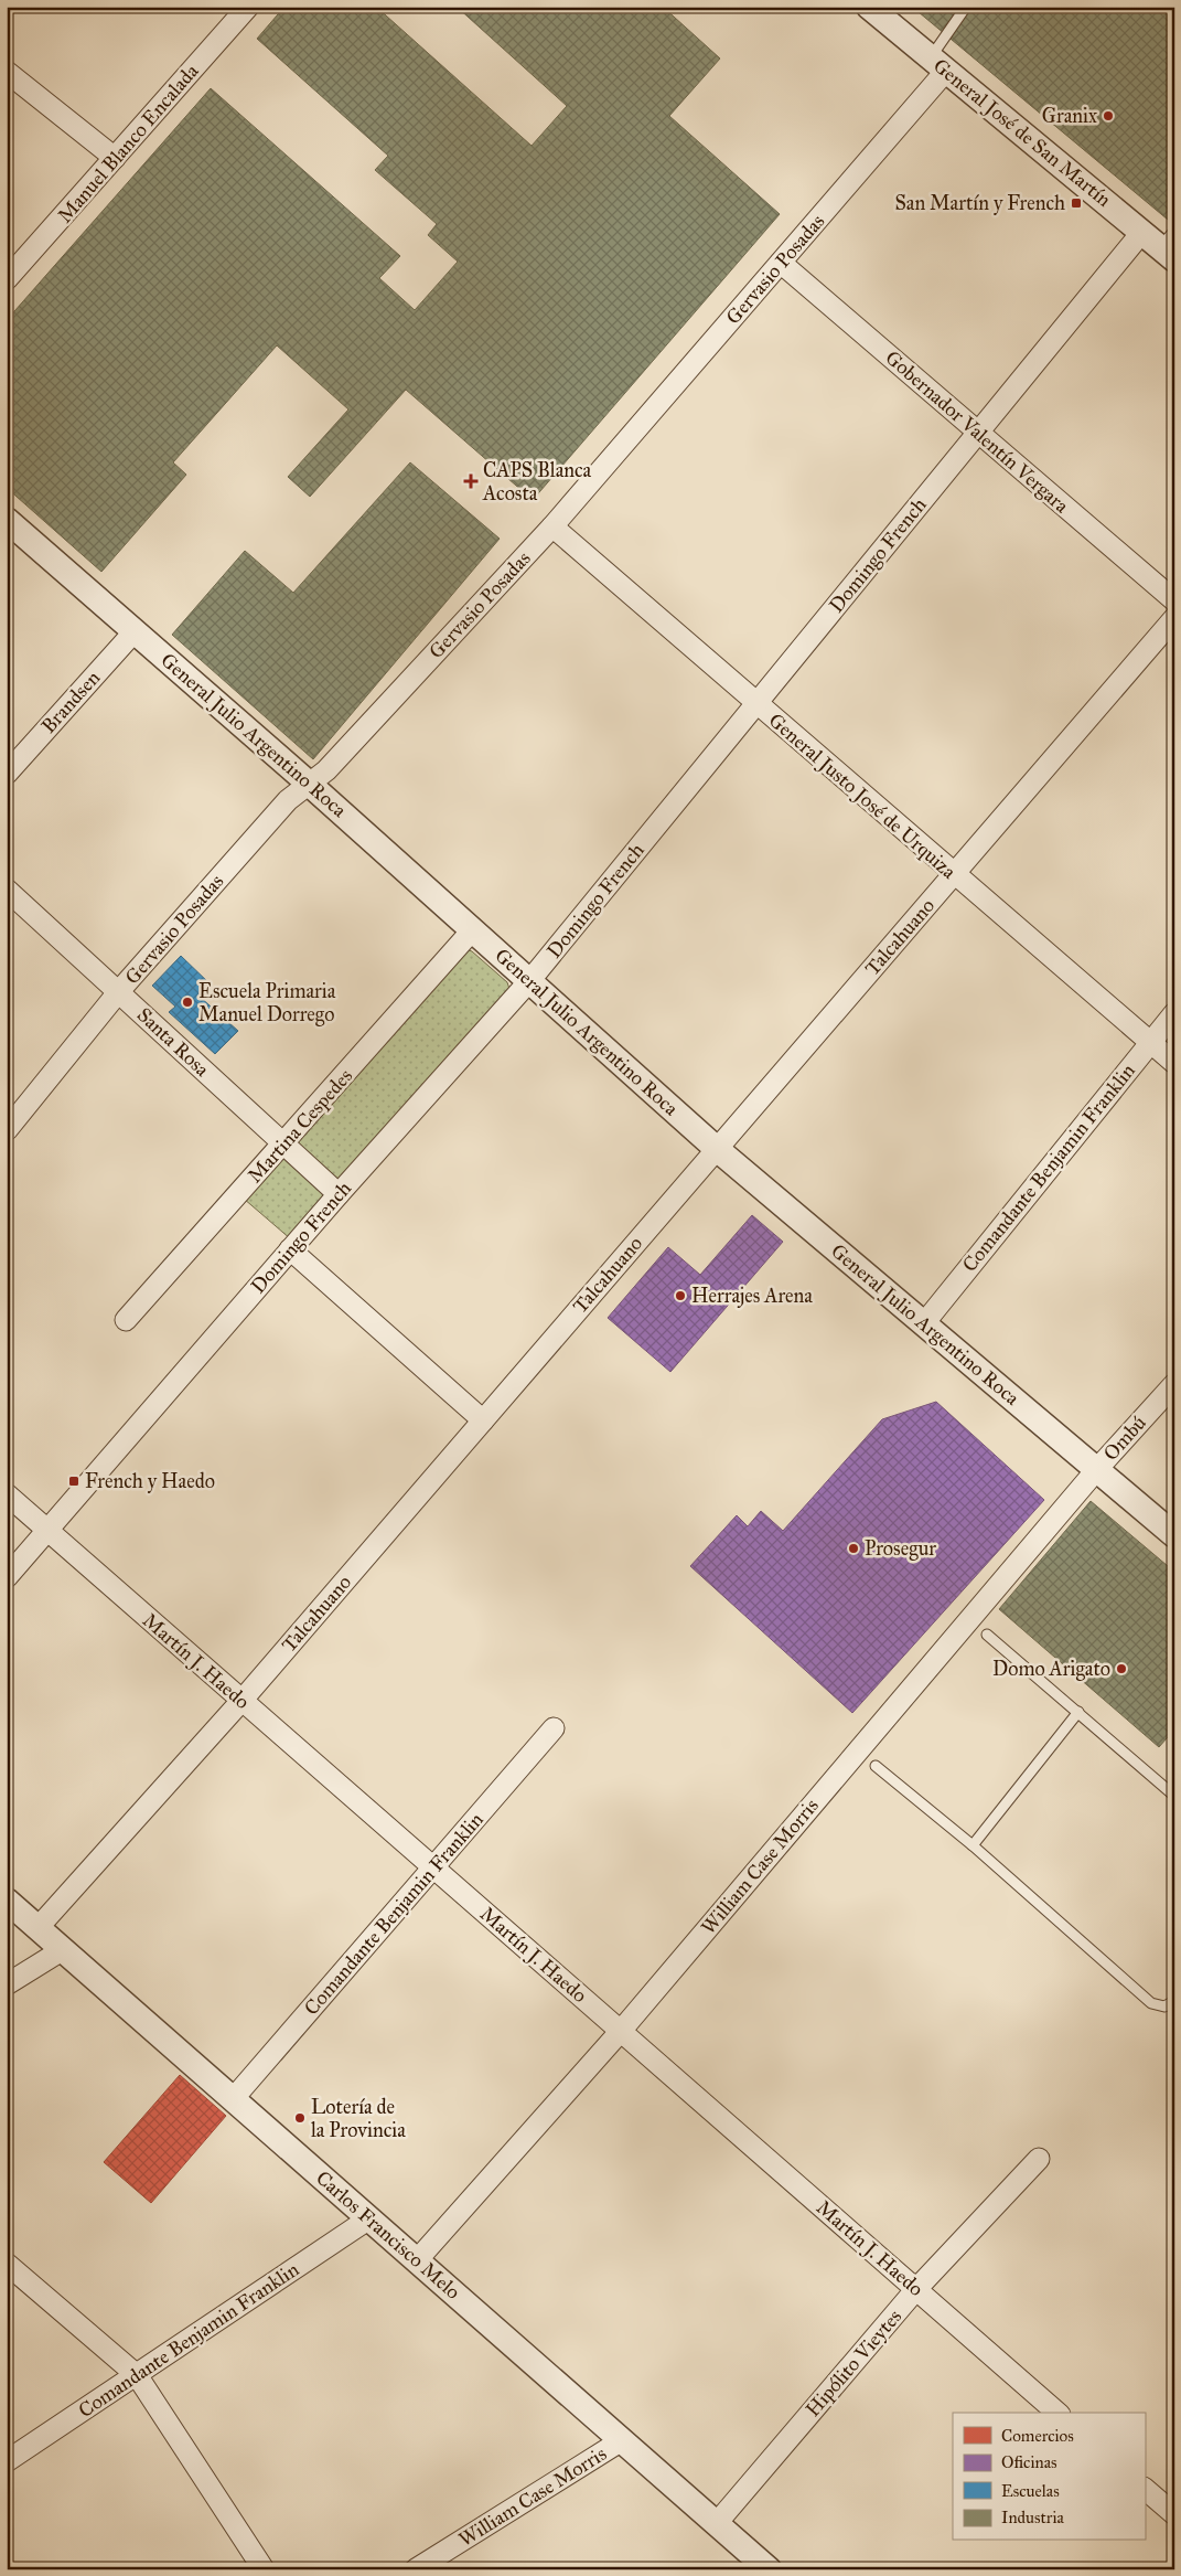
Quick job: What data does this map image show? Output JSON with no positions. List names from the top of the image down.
{
  "streets": {
    "street": [
      "General José de San Martín",
      "Manuel Blanco Encalada",
      "Gervasio Posadas",
      "Gobernador Valentín Vergara",
      "Domingo French",
      "Brandsen",
      "General Julio Argentino Roca",
      "General Justo José de Urquiza",
      "Talcahuano",
      "Santa Rosa",
      "Martina Cespedes",
      "Comandante Benjamin Franklin",
      "Ombú",
      "Martín J. Haedo",
      "William Case Morris",
      "Carlos Francisco Melo",
      "Hipólito Vieytes"
    ]
  },
  "crossings": [
    ["General José de San Martín", "Gervasio Posadas"],
    ["General José de San Martín", "Domingo French"],
    ["Gervasio Posadas", "Gobernador Valentín Vergara"],
    ["Gervasio Posadas", "General Julio Argentino Roca"],
    ["Gervasio Posadas", "General Justo José de Urquiza"],
    ["Gervasio Posadas", "Santa Rosa"],
    ["Gobernador Valentín Vergara", "Domingo French"],
    ["Domingo French", "General Julio Argentino Roca"],
    ["Domingo French", "General Justo José de Urquiza"],
    ["Domingo French", "Santa Rosa"],
    ["Domingo French", "Martín J. Haedo"],
    ["Brandsen", "General Julio Argentino Roca"],
    ["General Julio Argentino Roca", "Talcahuano"],
    ["General Julio Argentino Roca", "Martina Cespedes"],
    ["General Julio Argentino Roca", "Comandante Benjamin Franklin"],
    ["General Julio Argentino Roca", "Ombú"],
    ["General Julio Argentino Roca", "William Case Morris"],
    ["General Justo José de Urquiza", "Talcahuano"],
    ["General Justo José de Urquiza", "Comandante Benjamin Franklin"],
    ["Talcahuano", "Martín J. Haedo"],
    ["Talcahuano", "Carlos Francisco Melo"],
    ["Santa Rosa", "Martina Cespedes"],
    ["Comandante Benjamin Franklin", "Martín J. Haedo"],
    ["Comandante Benjamin Franklin", "Carlos Francisco Melo"],
    ["Ombú", "William Case Morris"],
    ["Martín J. Haedo", "William Case Morris"],
    ["Martín J. Haedo", "Hipólito Vieytes"],
    ["William Case Morris", "Carlos Francisco Melo"],
    ["Carlos Francisco Melo", "Hipólito Vieytes"]
  ],
  "places": {
    "other": [
      "Granix",
      "Escuela Primaria Manuel Dorrego",
      "Herrajes Arena",
      "Prosegur",
      "Domo Arigato",
      "Lotería de la Provincia"
    ],
    "transit": ["San Martín y French", "French y Haedo"],
    "health": ["CAPS Blanca Acosta"]
  },
  "legend": [
    "Comercios",
    "Oficinas",
    "Escuelas",
    "Industria"
  ]
}
